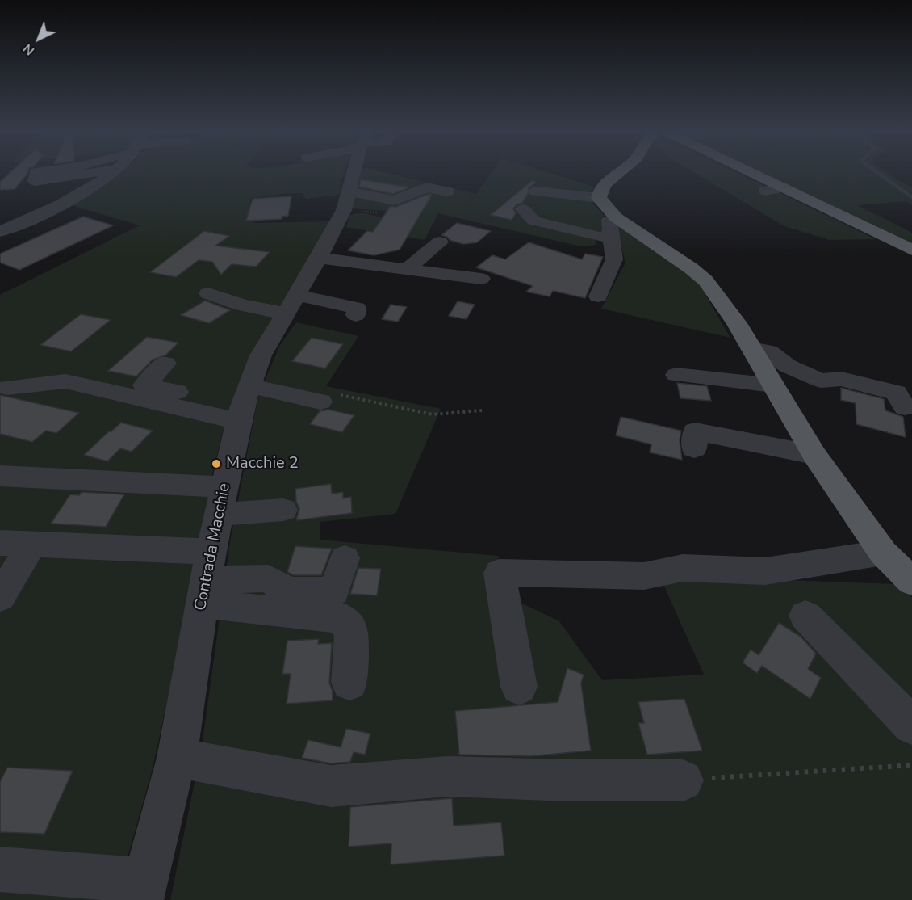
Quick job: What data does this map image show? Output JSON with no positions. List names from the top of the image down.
{
  "streets": {
    "street": ["Contrada Macchie"]
  },
  "places": ["Macchie 2"],
  "north": "bottom left"
}
